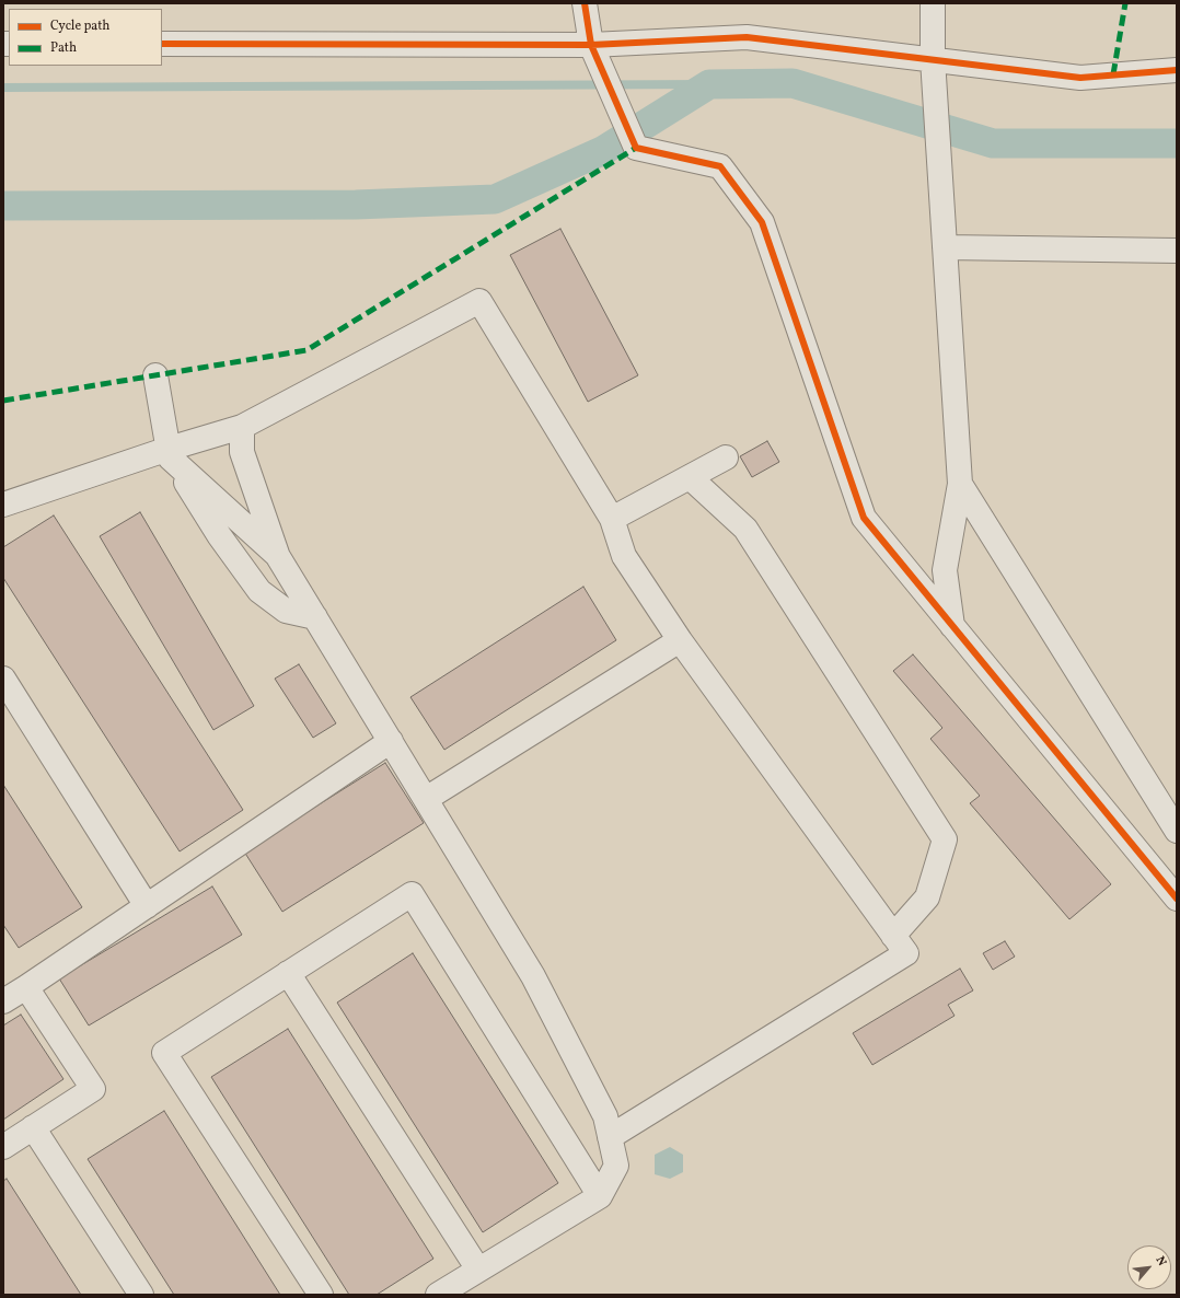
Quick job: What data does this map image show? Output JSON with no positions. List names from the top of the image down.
{
  "legend": ["Cycle path", "Path"],
  "north": "top right"
}
